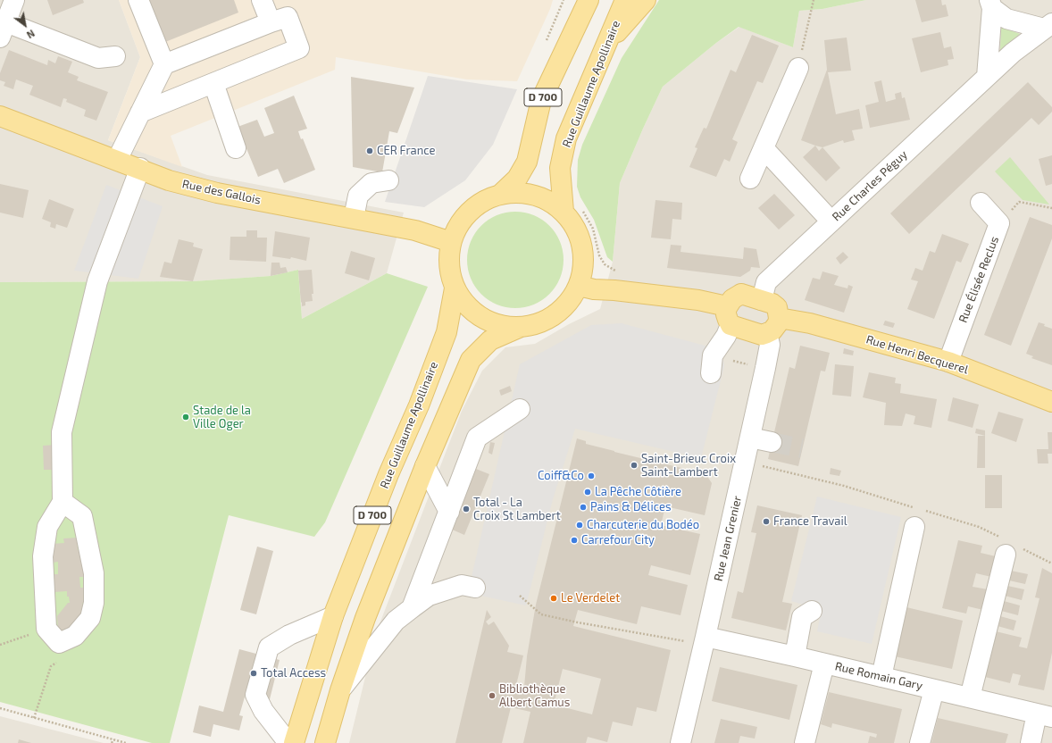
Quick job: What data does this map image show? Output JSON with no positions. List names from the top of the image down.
{
  "streets": {
    "main road": [
      "Rue Guillaume Apollinaire",
      "D 700",
      "Rue des Gallois",
      "Rue Henri Becquerel"
    ],
    "street": [
      "Rue Charles Péguy",
      "Rue Élisée Reclus",
      "Rue Jean Grenier",
      "Rue Romain Gary"
    ]
  },
  "crossings": [
    ["Rue Élisée Reclus", "Rue Henri Becquerel"],
    ["Rue Jean Grenier", "Rue Romain Gary"]
  ],
  "places": [
    "CER France",
    "Stade de la Ville Oger",
    "Saint-Brieuc Croix Saint-Lambert",
    "Coiff&Co",
    "La Pêche Côtière",
    "Pains & Délices",
    "Total - La Croix St Lambert",
    "France Travail",
    "Charcuterie du Bodéo",
    "Carrefour City",
    "Le Verdelet",
    "Total Access",
    "Bibliothèque Albert Camus"
  ],
  "north": "bottom right"
}
